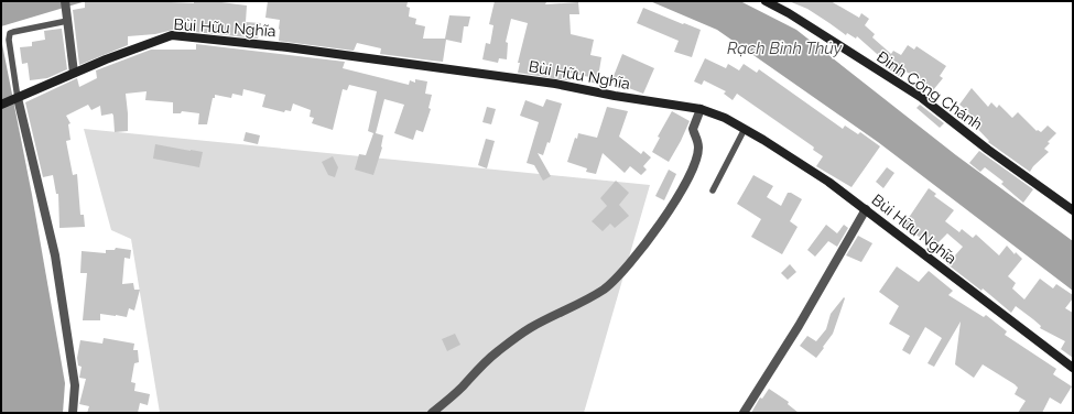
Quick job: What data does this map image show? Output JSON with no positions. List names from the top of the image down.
{
  "streets": {
    "main road": ["Bùi Hữu Nghĩa", "Đinh Công Chánh"]
  },
  "water": ["Rạch Bình Thủy"]
}
